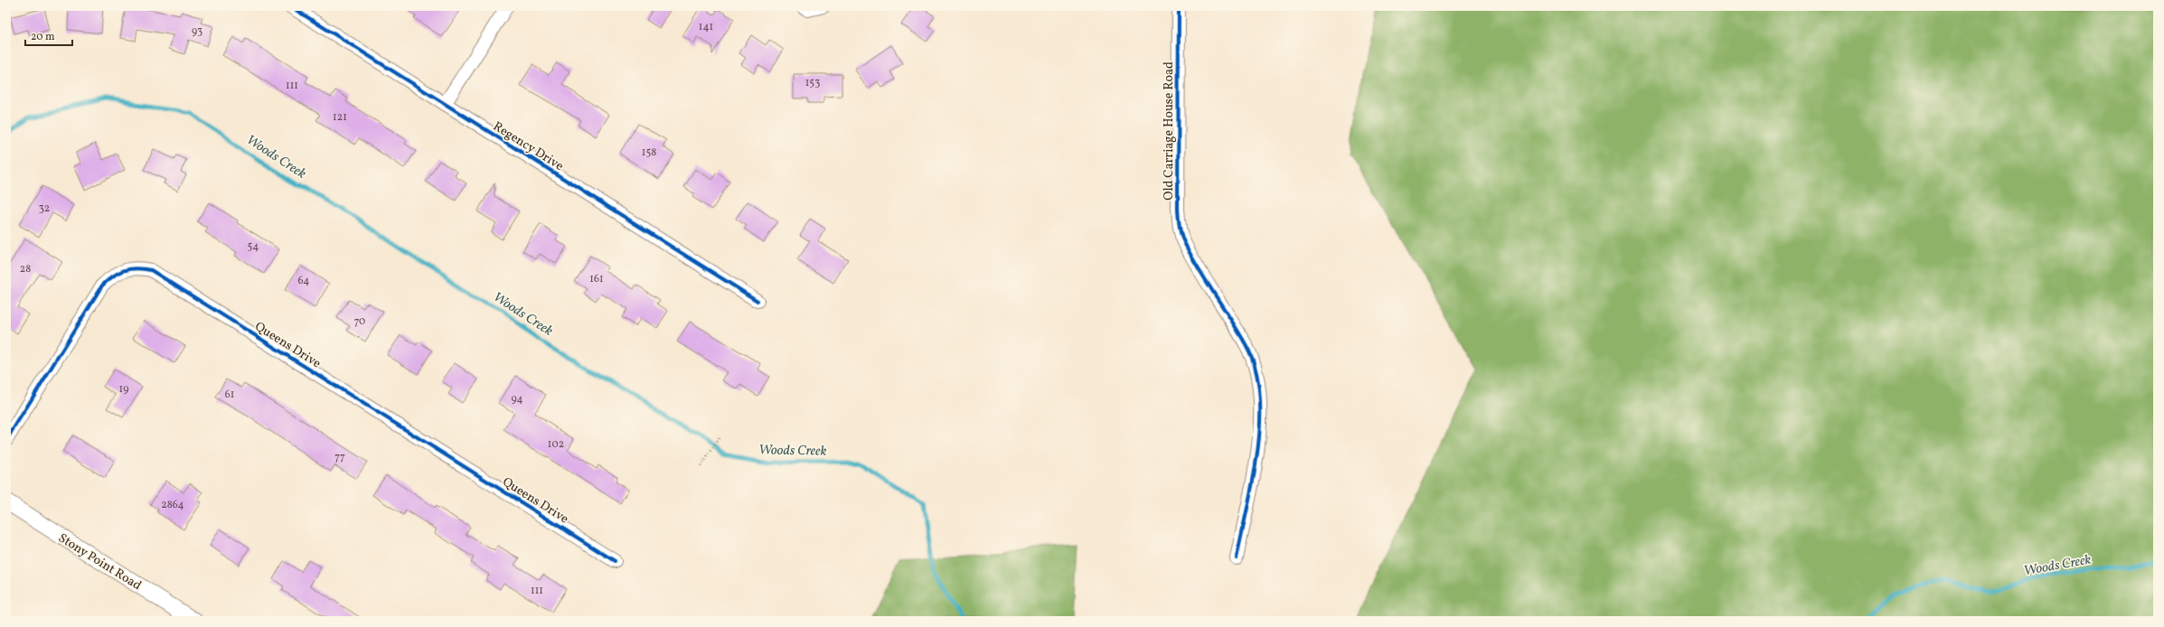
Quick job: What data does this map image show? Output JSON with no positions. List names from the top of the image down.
{
  "streets": {
    "street": [
      "Old Carriage House Road",
      "Regency Drive",
      "Queens Drive",
      "Stony Point Road"
    ]
  },
  "water": ["Woods Creek"],
  "house_numbers": [
    "141",
    "93",
    "153",
    "111",
    "121",
    "158",
    "32",
    "54",
    "28",
    "161",
    "64",
    "70",
    "19",
    "61",
    "94",
    "102",
    "77",
    "2864",
    "111"
  ],
  "scale_bar": "20 m"
}
